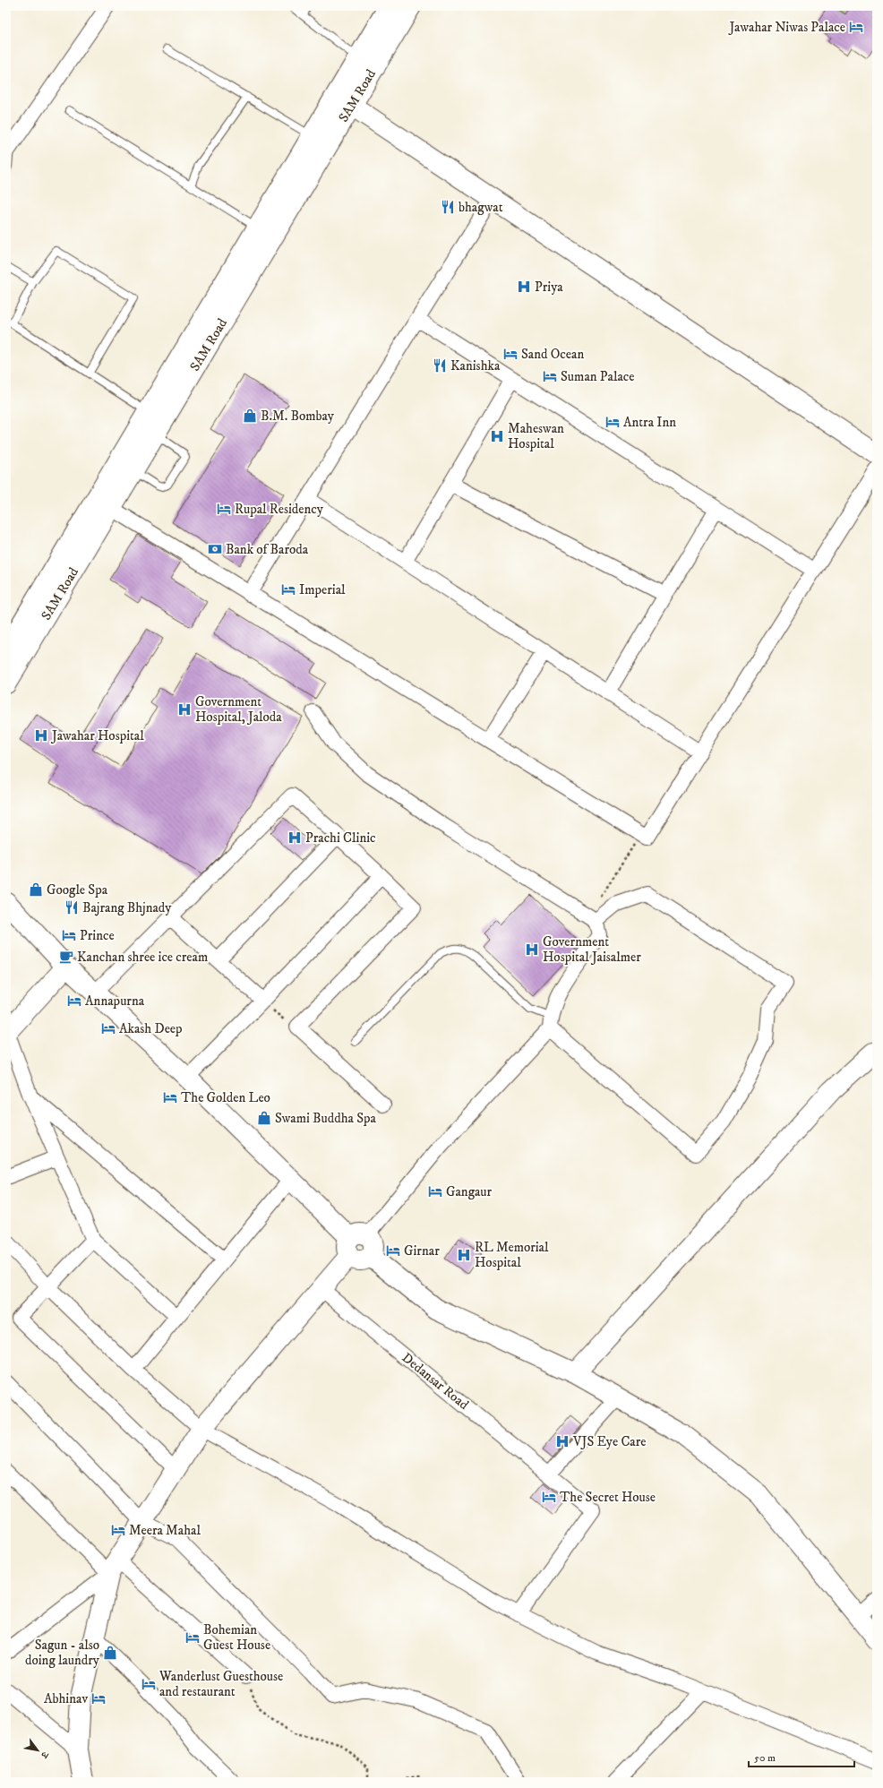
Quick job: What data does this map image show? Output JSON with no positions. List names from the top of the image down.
{
  "streets": {
    "main road": ["SAM Road"],
    "street": ["Dedansar Road"]
  },
  "places": {
    "hotel": [
      "Jawahar Niwas Palace",
      "Sand Ocean",
      "Suman Palace",
      "Antra Inn",
      "Rupal Residency",
      "Imperial",
      "Prince",
      "Annapurna",
      "Akash Deep",
      "The Golden Leo",
      "Gangaur",
      "Girnar",
      "The Secret House",
      "Meera Mahal",
      "Bohemian Guest House",
      "Wanderlust Guesthouse and restaurant",
      "Abhinav"
    ],
    "restaurant": ["bhagwat", "Kanishka", "Bajrang Bhjnady"],
    "hospital": [
      "Priya",
      "Maheswan Hospital",
      "Government Hospital, Jaloda",
      "Jawahar Hospital",
      "Prachi Clinic",
      "Government Hospital Jaisalmer",
      "RL Memorial Hospital",
      "VJS Eye Care"
    ],
    "shop": [
      "B.M. Bombay",
      "Google Spa",
      "Swami Buddha Spa",
      "Sagun - also doing laundry"
    ],
    "bank": ["Bank of Baroda"],
    "cafe": ["Kanchan shree ice cream"]
  },
  "scale_bar": "50 m",
  "north": "bottom right"
}
